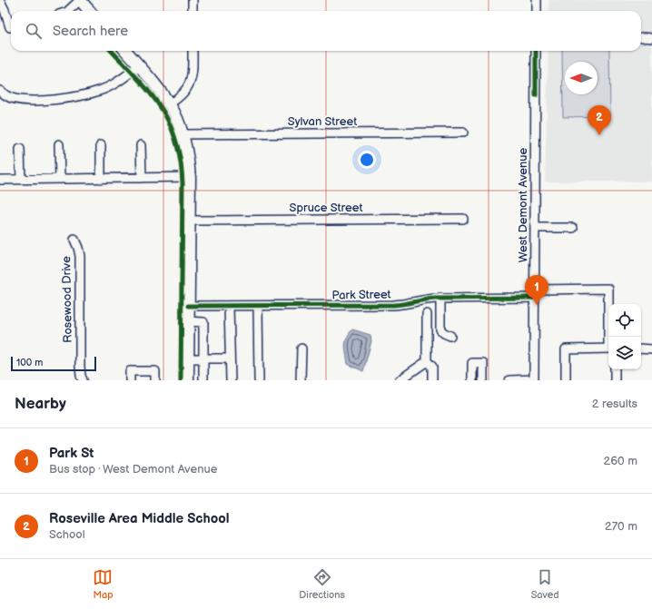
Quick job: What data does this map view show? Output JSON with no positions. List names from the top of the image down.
{
  "streets": {
    "street": [
      "Sylvan Street",
      "West Demont Avenue",
      "Spruce Street",
      "Park Street",
      "Rosewood Drive"
    ]
  },
  "crossings": [
    ["West Demont Avenue", "Park Street"]
  ],
  "scale_bar": "100 m",
  "north": "left",
  "page": {
    "search": "Search here",
    "pins": ["2", "1"],
    "scale": "100 m",
    "heading": ["Nearby", "2 results"],
    "list": [
      {
        "mark": "1",
        "name": "Park St",
        "note": "Bus stop · West Demont Avenue",
        "value": "260 m"
      },
      {
        "mark": "2",
        "name": "Roseville Area Middle School",
        "note": "School",
        "value": "270 m"
      }
    ],
    "nav": ["Map", "Directions", "Saved"]
  }
}
